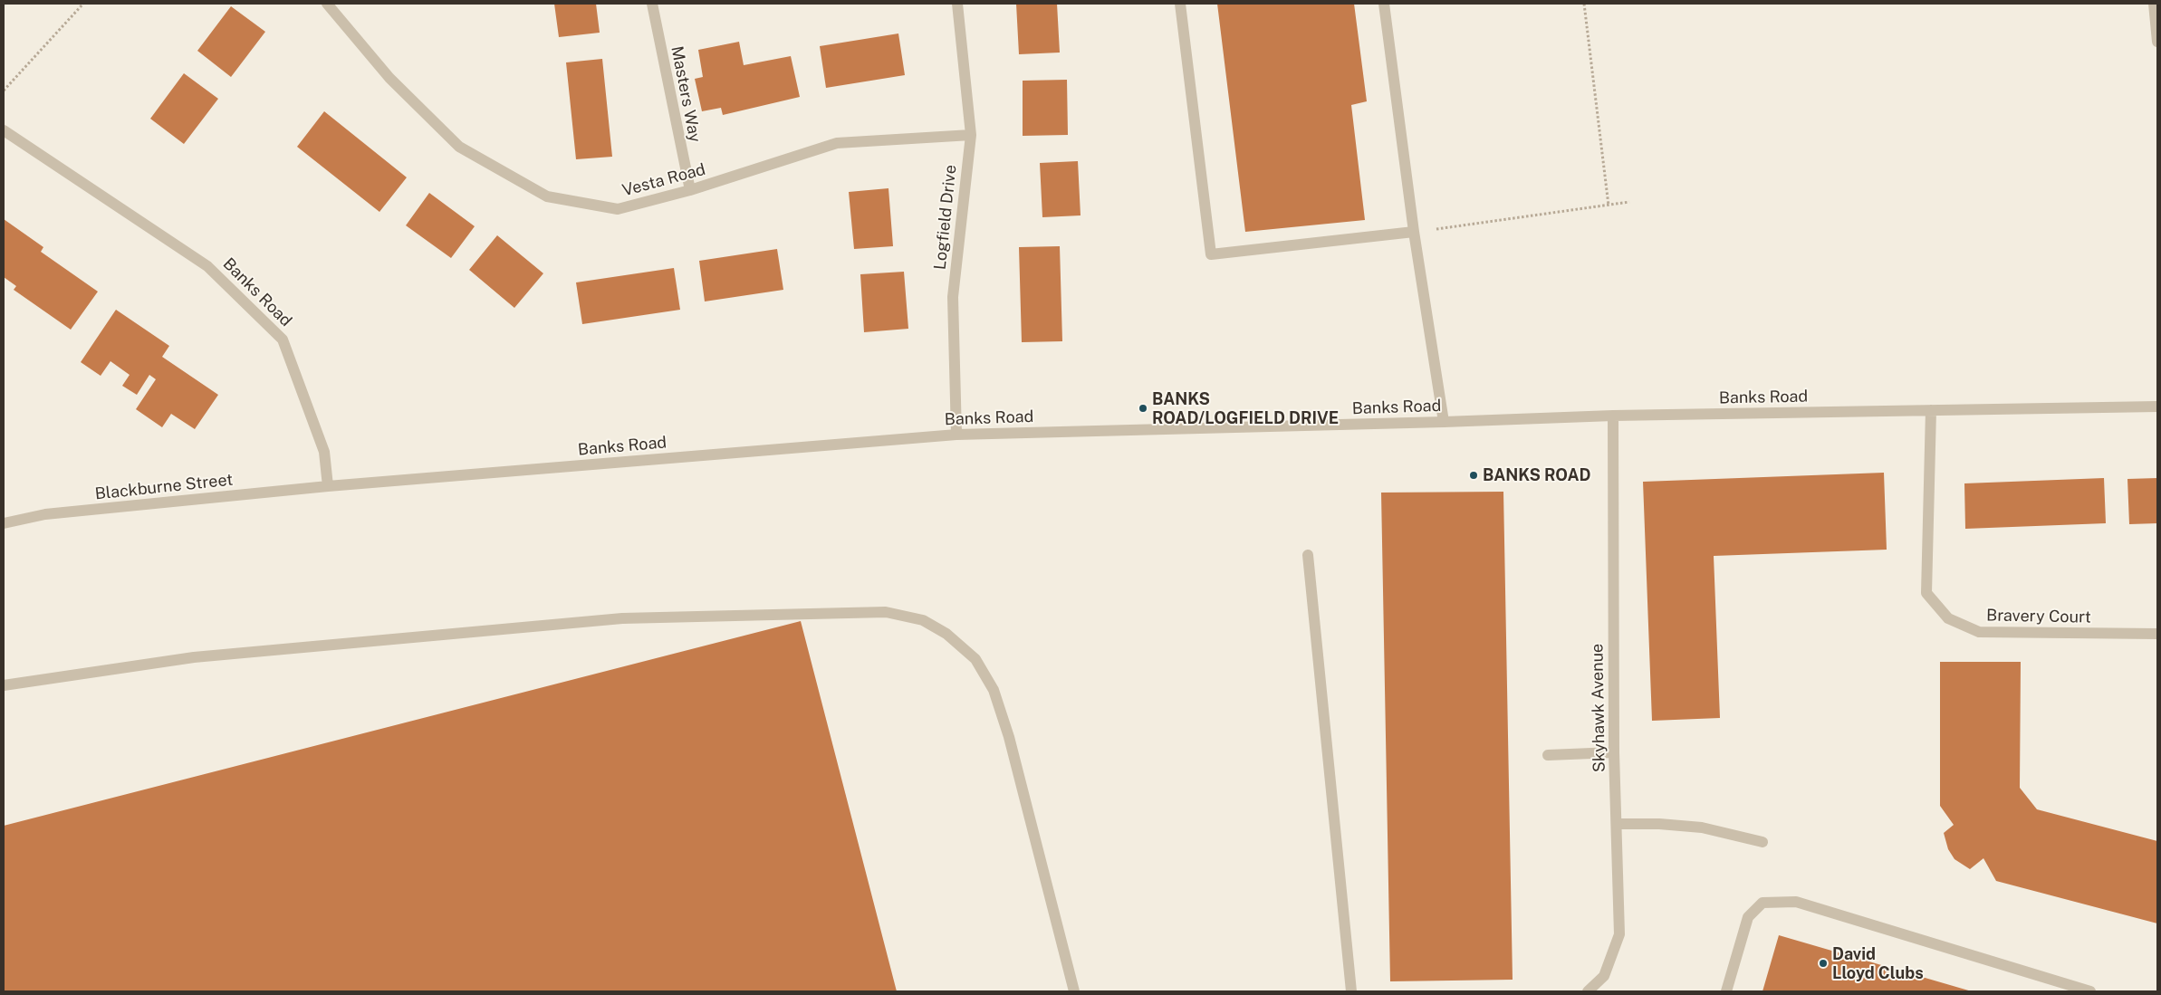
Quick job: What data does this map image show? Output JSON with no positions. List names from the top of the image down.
{
  "streets": {
    "street": [
      "Masters Way",
      "Vesta Road",
      "Logfield Drive",
      "Banks Road",
      "Blackburne Street",
      "Bravery Court",
      "Skyhawk Avenue"
    ]
  },
  "crossings": [
    ["Masters Way", "Vesta Road"],
    ["Vesta Road", "Logfield Drive"],
    ["Logfield Drive", "Banks Road"],
    ["Banks Road", "Blackburne Street"],
    ["Banks Road", "Bravery Court"],
    ["Banks Road", "Skyhawk Avenue"]
  ],
  "places": ["BANKS ROAD/LOGFIELD DRIVE", "BANKS ROAD", "David Lloyd Clubs"]
}
